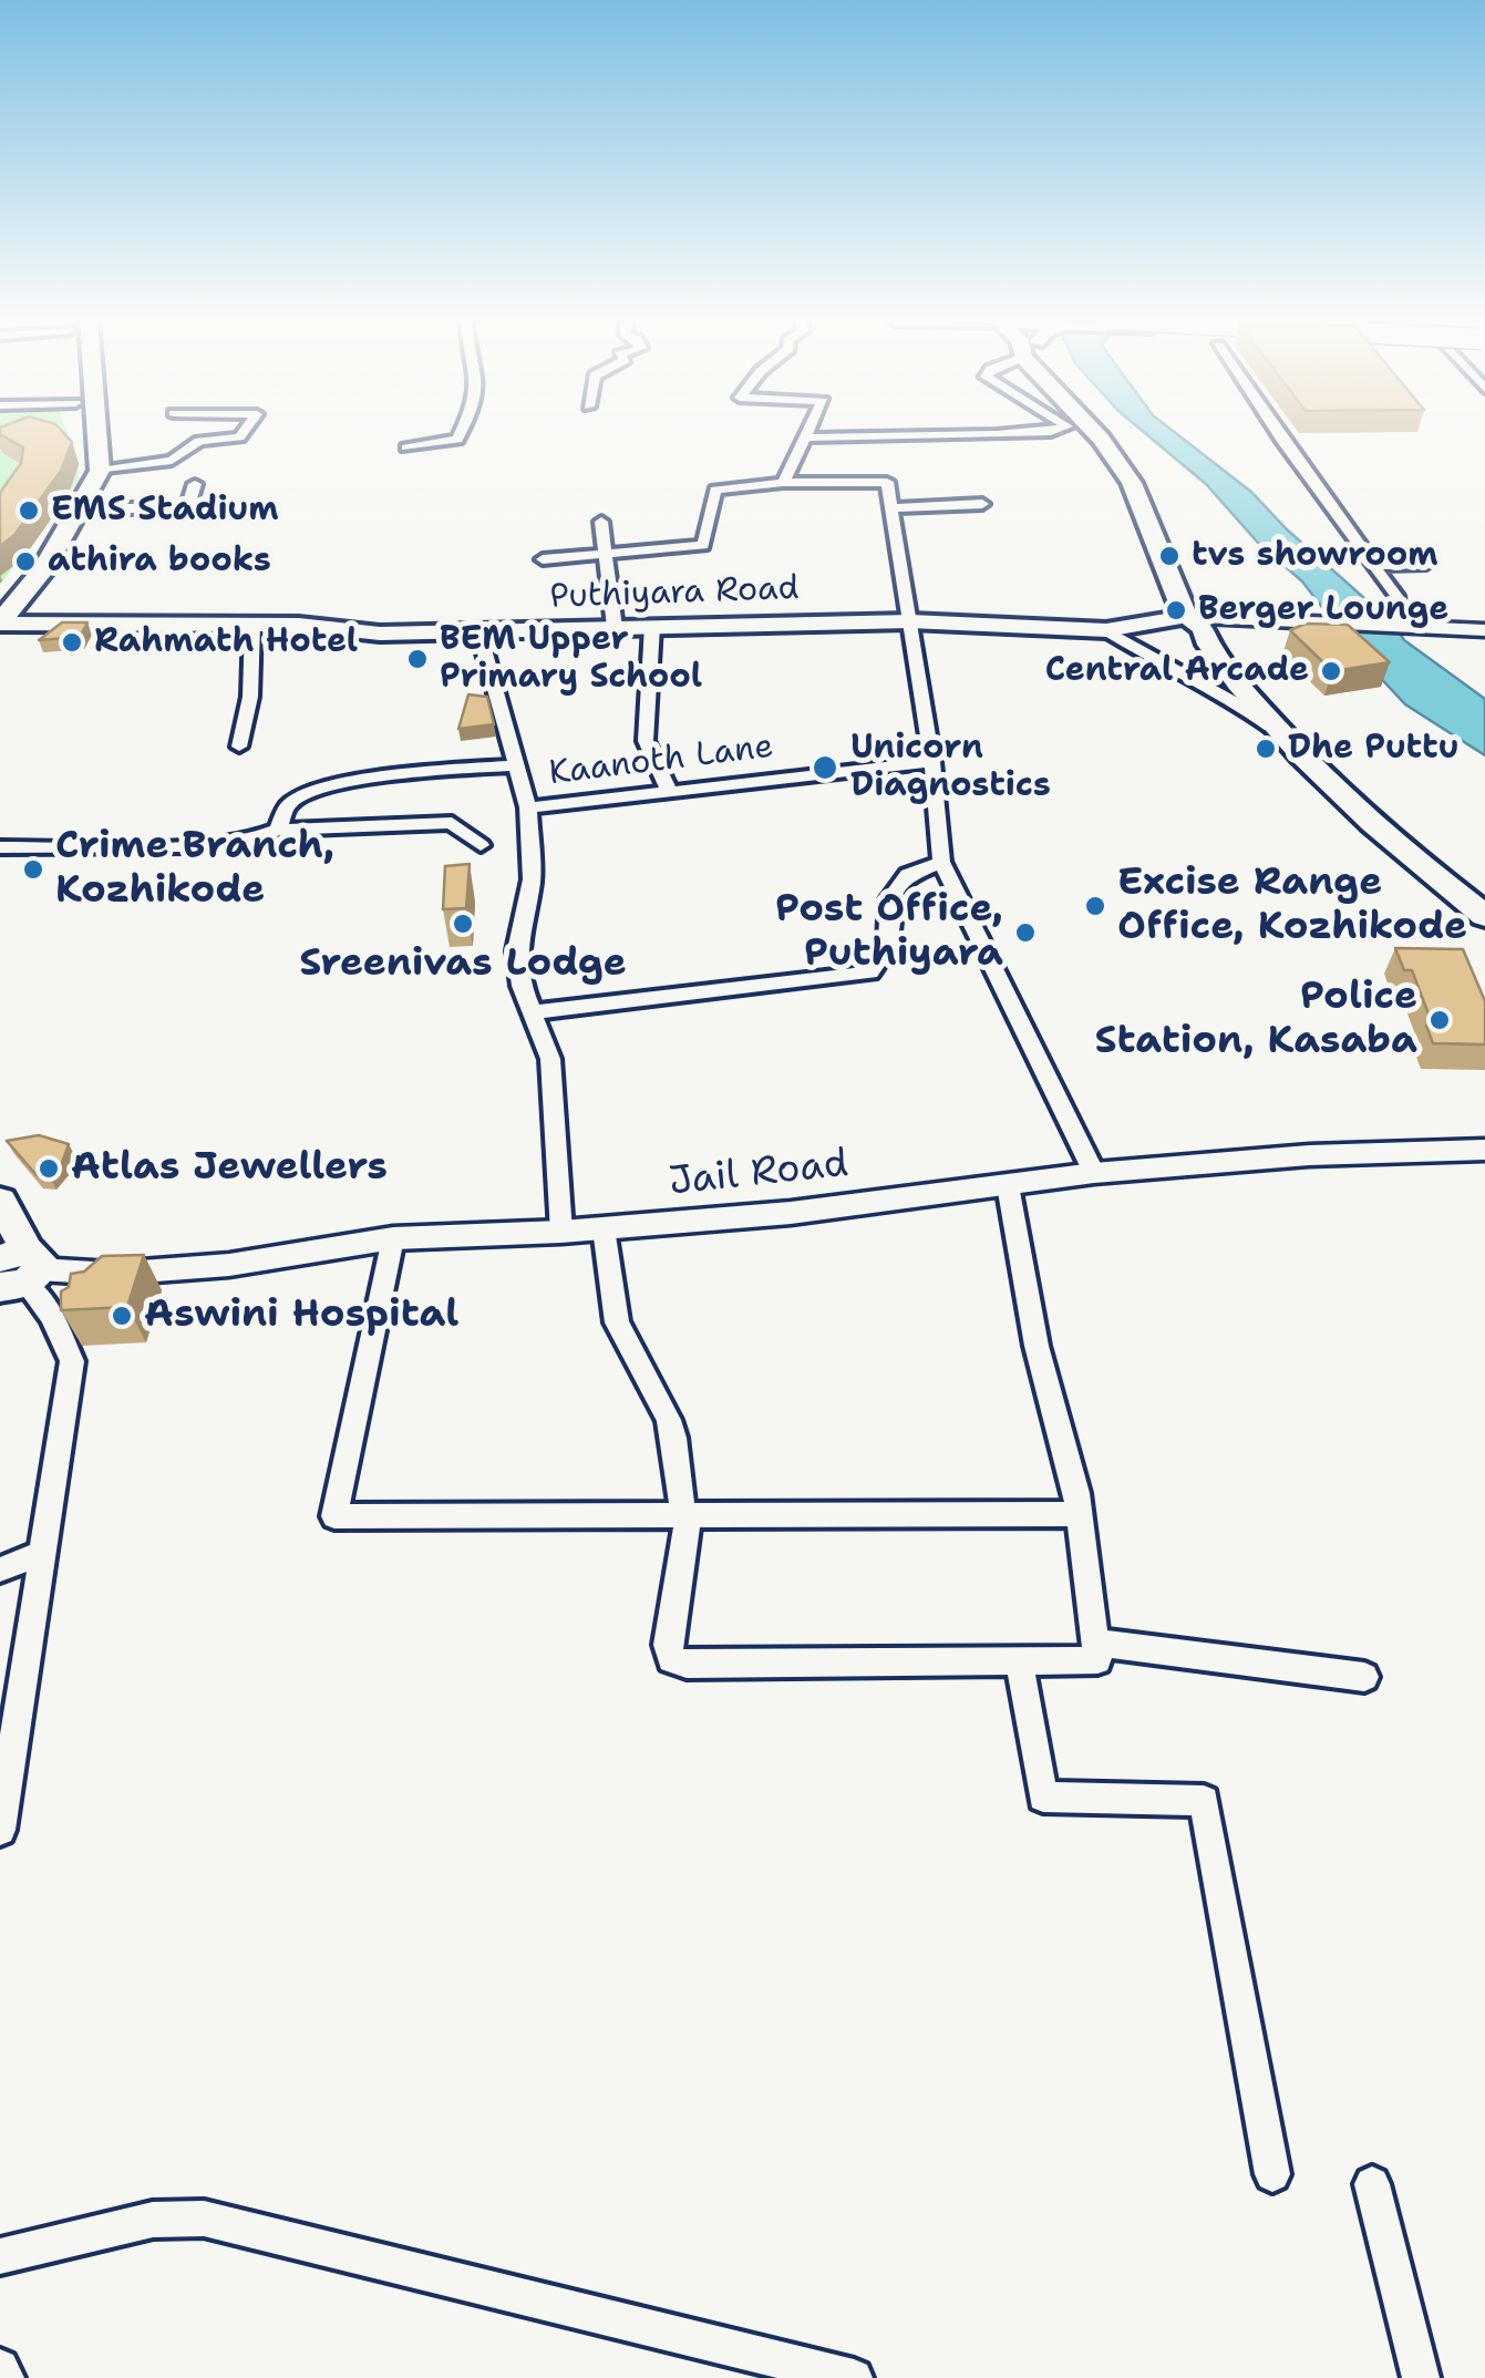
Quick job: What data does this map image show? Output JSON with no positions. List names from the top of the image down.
{
  "streets": {
    "main road": ["Puthiyara Road"],
    "street": ["Kaanoth Lane", "Jail Road"]
  },
  "places": [
    "EMS Stadium",
    "tvs showroom",
    "athira books",
    "Berger Lounge",
    "Rahmath Hotel",
    "BEM Upper Primary School",
    "Central Arcade",
    "Dhe Puttu",
    "Unicorn Diagnostics",
    "Crime Branch, Kozhikode",
    "Excise Range Office, Kozhikode",
    "Sreenivas Lodge",
    "Post Office, Puthiyara",
    "Police Station, Kasaba",
    "Atlas Jewellers",
    "Aswini Hospital"
  ]
}
